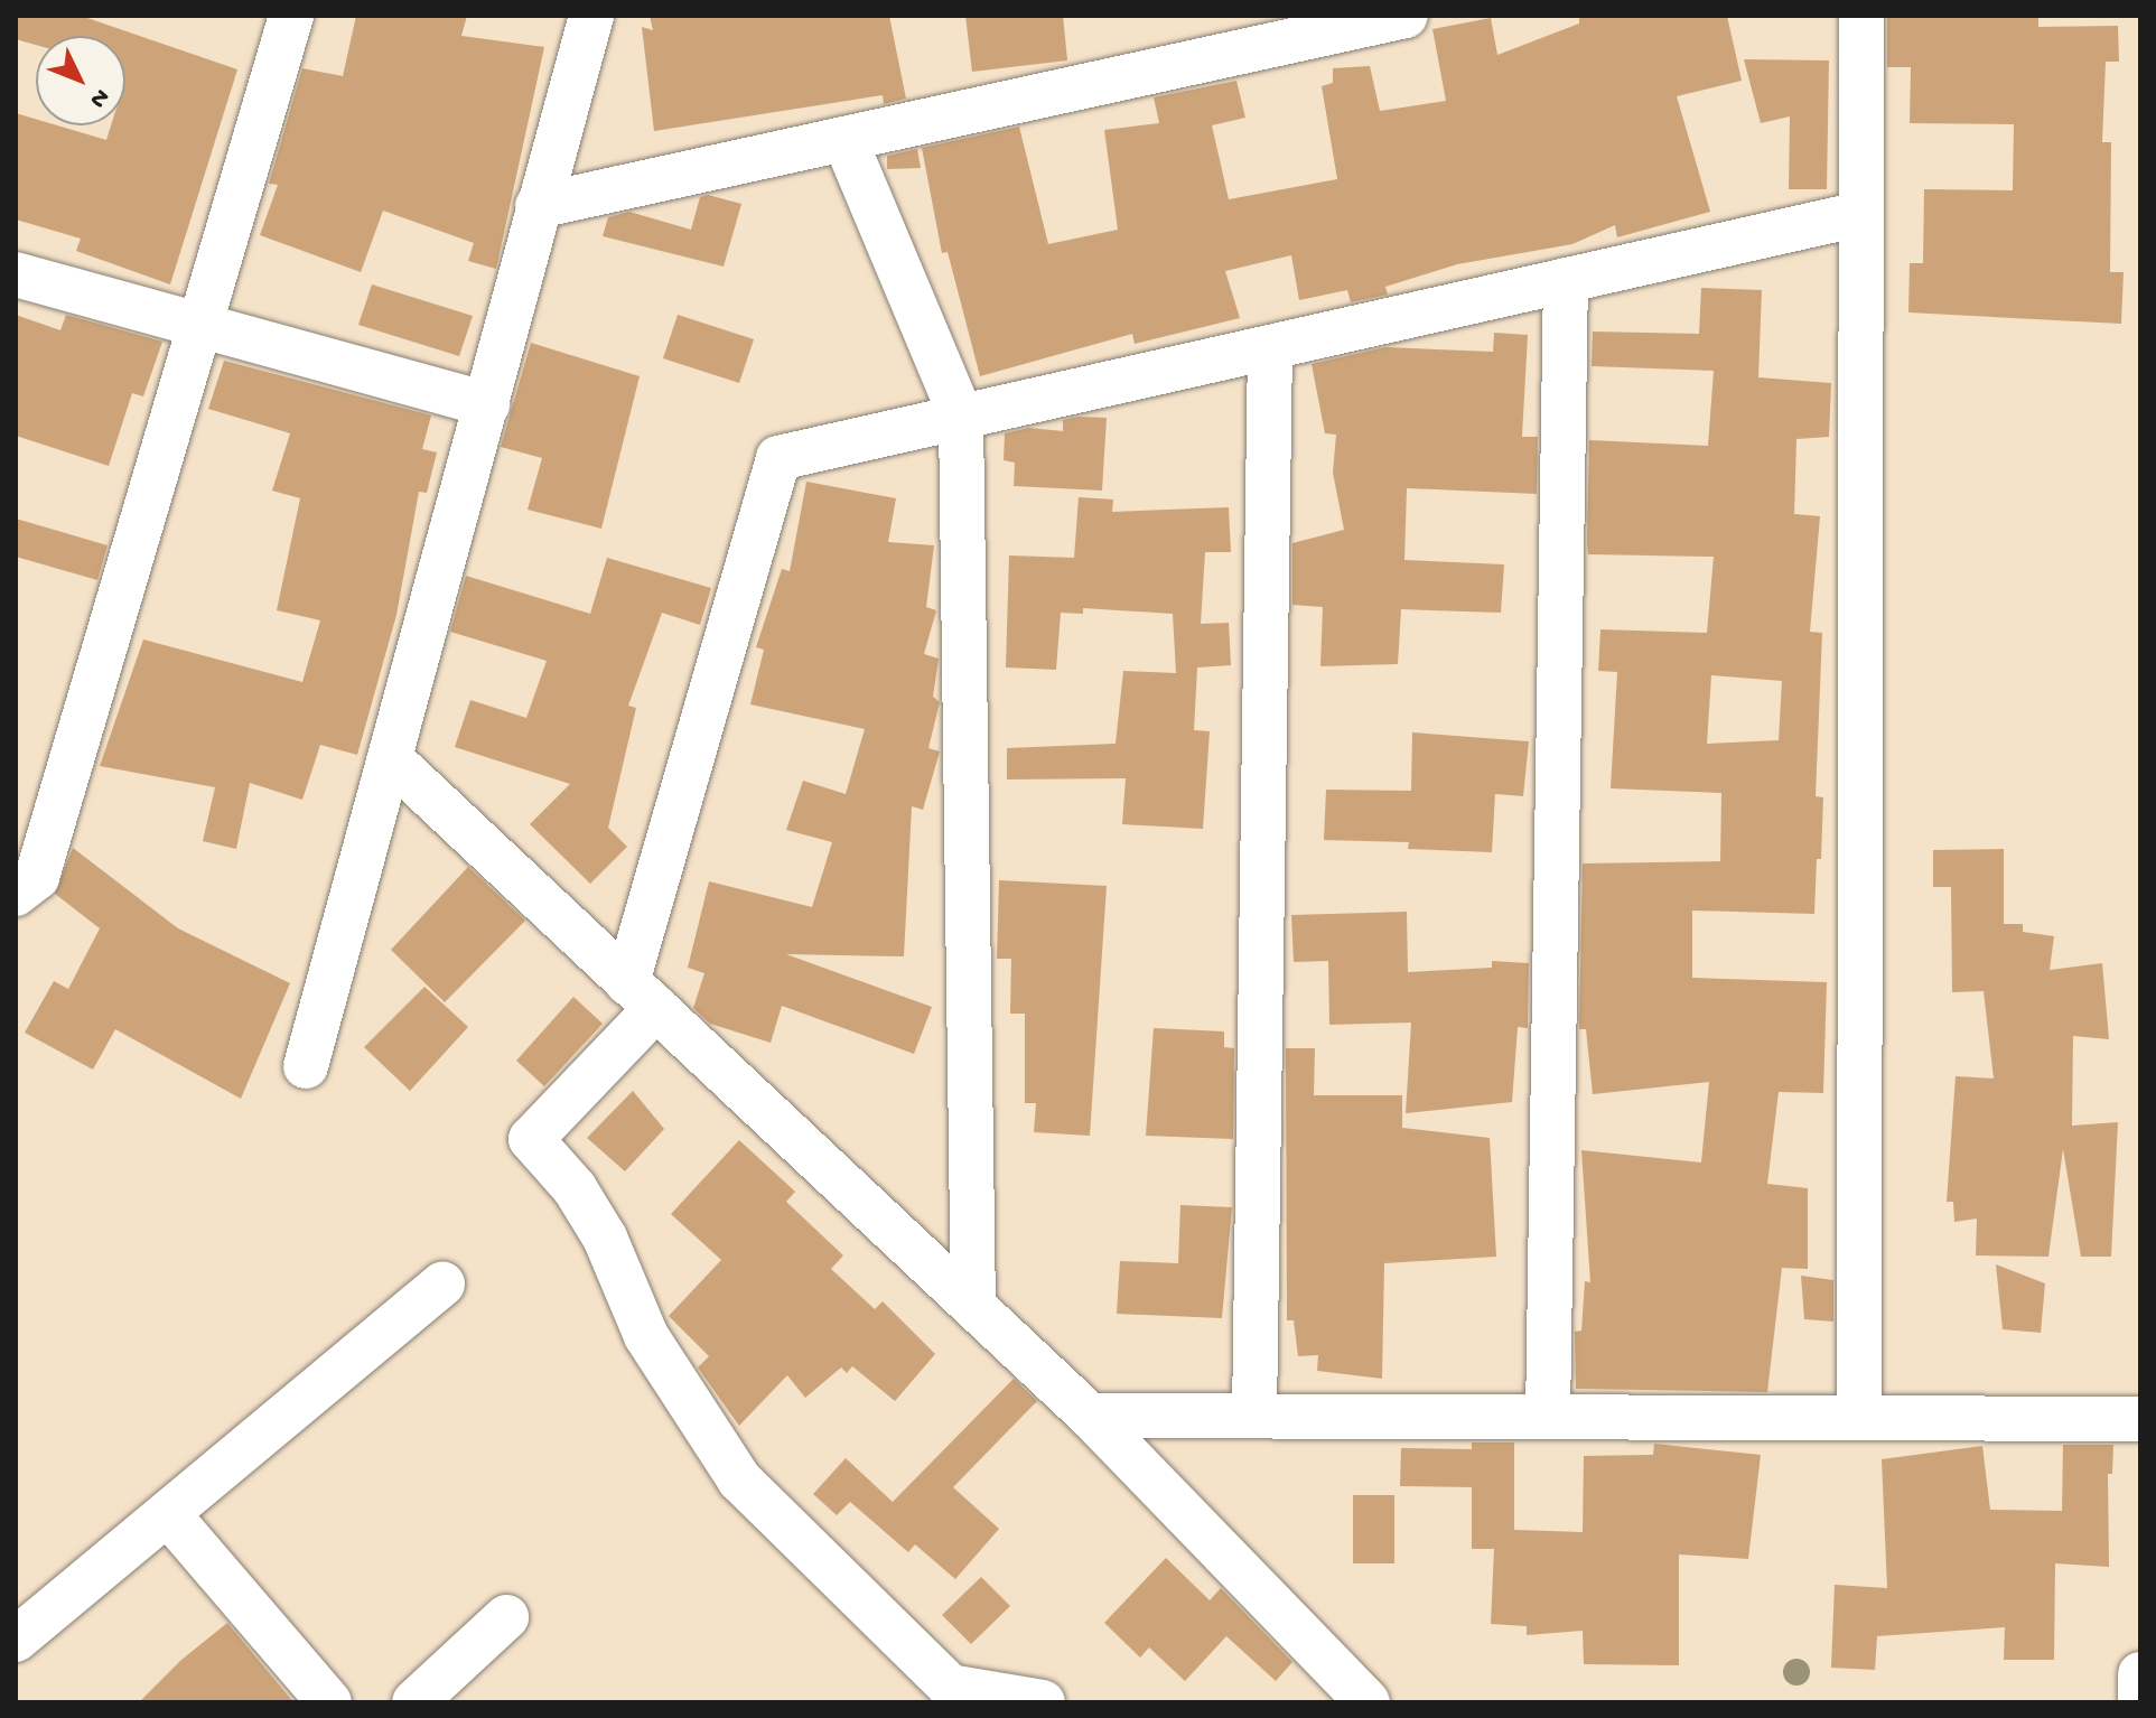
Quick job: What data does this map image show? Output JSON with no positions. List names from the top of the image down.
{
  "north": "bottom right"
}
